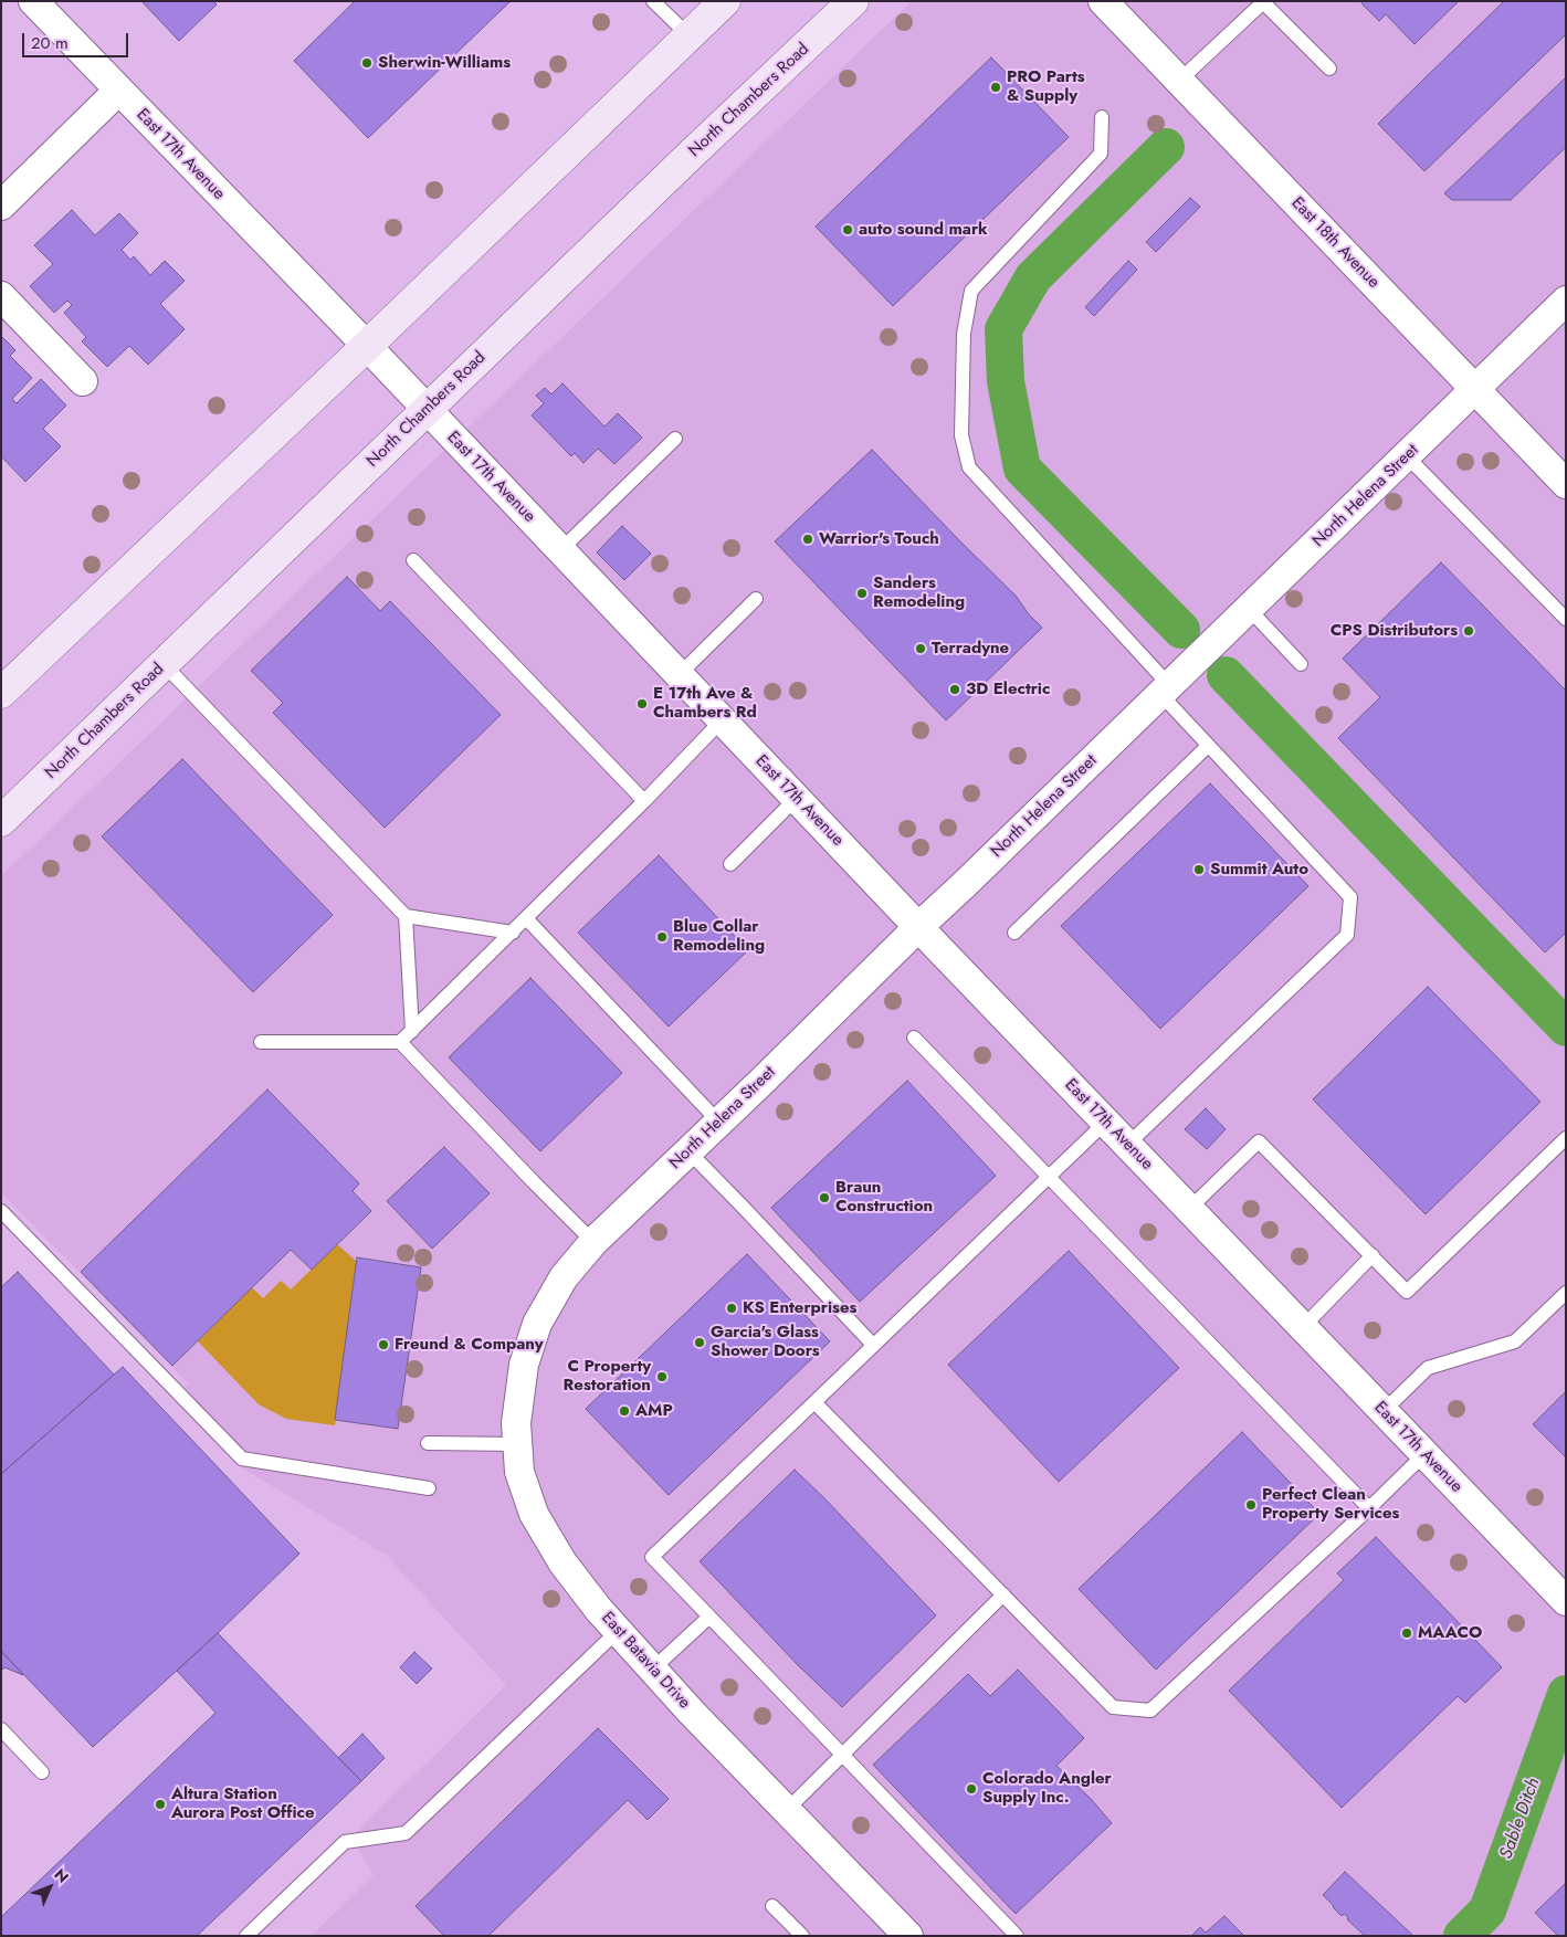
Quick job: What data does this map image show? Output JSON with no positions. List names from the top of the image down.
{
  "streets": {
    "main road": ["North Chambers Road"],
    "street": [
      "East 17th Avenue",
      "East 18th Avenue",
      "North Helena Street",
      "East Batavia Drive"
    ]
  },
  "crossings": [
    ["North Chambers Road", "East 17th Avenue"],
    ["East 17th Avenue", "North Helena Street"],
    ["East 18th Avenue", "North Helena Street"],
    ["North Helena Street", "East Batavia Drive"]
  ],
  "water": ["Sable Ditch"],
  "places": [
    "Sherwin-Williams",
    "PRO Parts & Supply",
    "auto sound mark",
    "Warrior's Touch",
    "Sanders Remodeling",
    "CPS Distributors",
    "Terradyne",
    "3D Electric",
    "E 17th Ave & Chambers Rd",
    "Summit Auto",
    "Blue Collar Remodeling",
    "Braun Construction",
    "KS Enterprises",
    "Garcia's Glass Shower Doors",
    "Freund & Company",
    "C Property Restoration",
    "AMP",
    "Perfect Clean Property Services",
    "MAACO",
    "Colorado Angler Supply Inc.",
    "Altura Station Aurora Post Office"
  ],
  "scale_bar": "20 m",
  "north": "top right"
}
